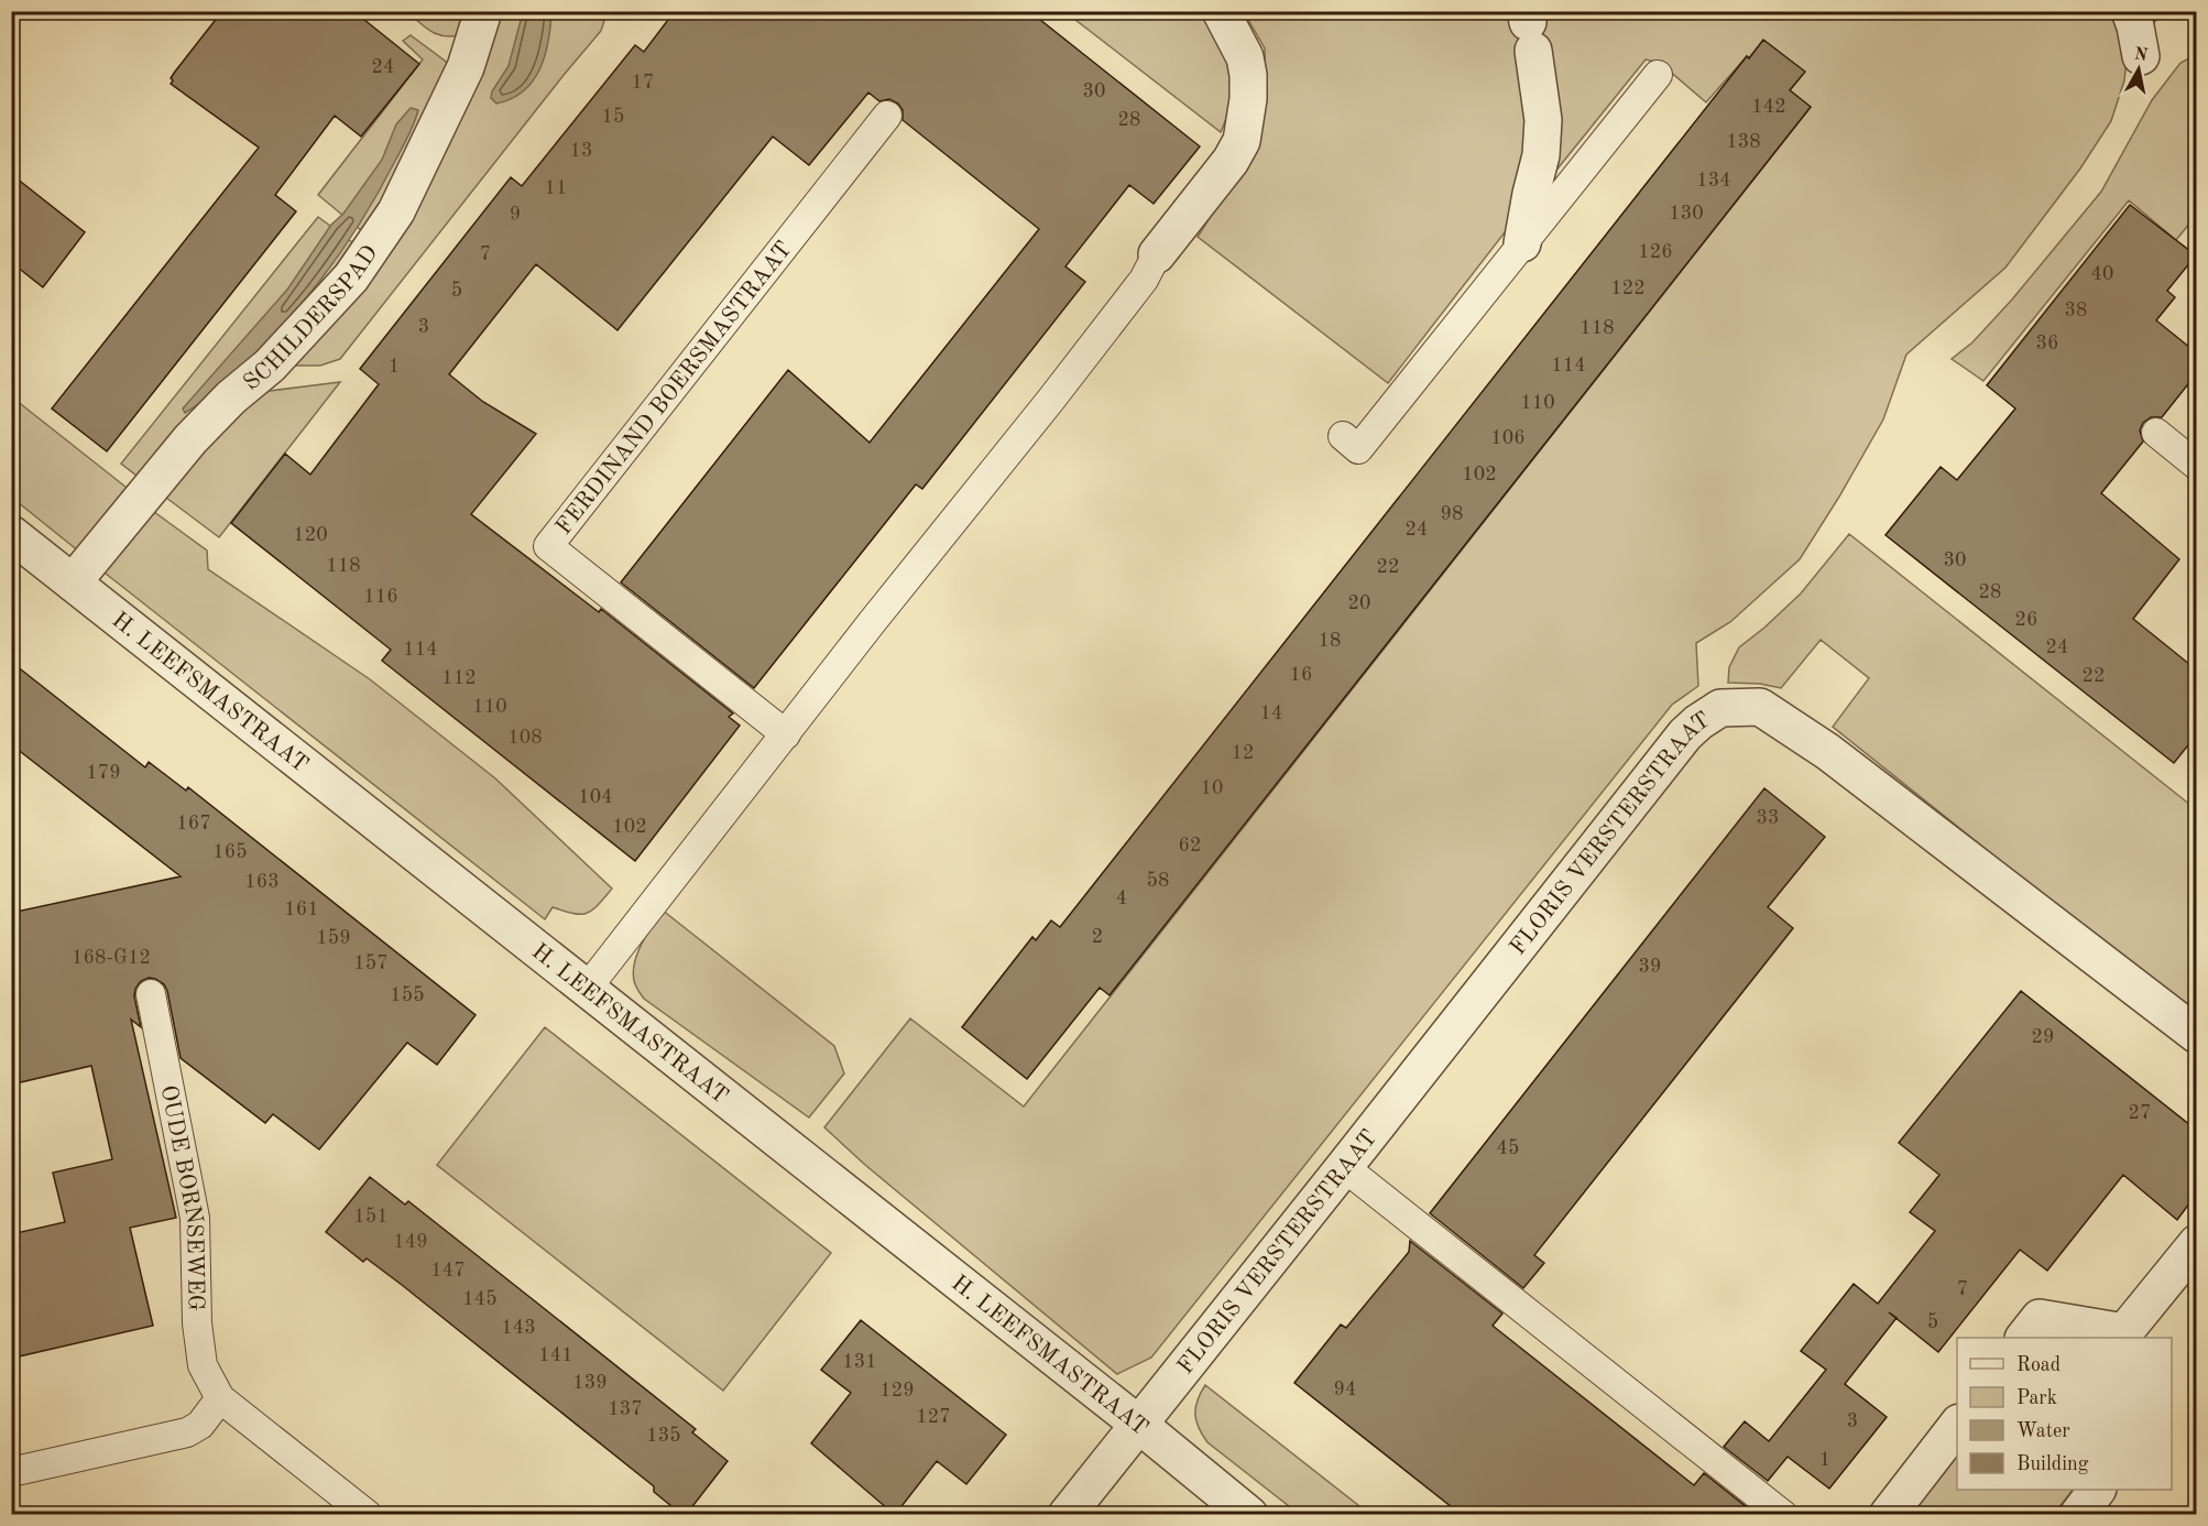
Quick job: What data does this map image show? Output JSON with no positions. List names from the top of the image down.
{
  "streets": {
    "street": ["SCHILDERSPAD", "H. LEEFSMASTRAAT", "FLORIS VERSTERSTRAAT"],
    "lane": ["FERDINAND BOERSMASTRAAT", "OUDE BORNSEWEG"]
  },
  "crossings": [
    ["SCHILDERSPAD", "H. LEEFSMASTRAAT"],
    ["H. LEEFSMASTRAAT", "FLORIS VERSTERSTRAAT"]
  ],
  "house_numbers": [
    "24",
    "17",
    "30",
    "142",
    "15",
    "28",
    "138",
    "13",
    "134",
    "11",
    "130",
    "9",
    "126",
    "7",
    "40",
    "122",
    "5",
    "38",
    "3",
    "118",
    "36",
    "114",
    "1",
    "110",
    "106",
    "102",
    "98",
    "24",
    "120",
    "30",
    "118",
    "22",
    "28",
    "116",
    "20",
    "26",
    "18",
    "24",
    "114",
    "16",
    "22",
    "112",
    "110",
    "14",
    "108",
    "12",
    "179",
    "10",
    "104",
    "33",
    "167",
    "102",
    "62",
    "165",
    "58",
    "163",
    "4",
    "161",
    "2",
    "159",
    "168-G12",
    "157",
    "39",
    "155",
    "29",
    "27",
    "45",
    "151",
    "149",
    "147",
    "7",
    "145",
    "5",
    "143",
    "141",
    "131",
    "139",
    "94",
    "129",
    "137",
    "127",
    "3",
    "135",
    "1"
  ],
  "legend": [
    "Road",
    "Park",
    "Water",
    "Building"
  ],
  "north": "top"
}
